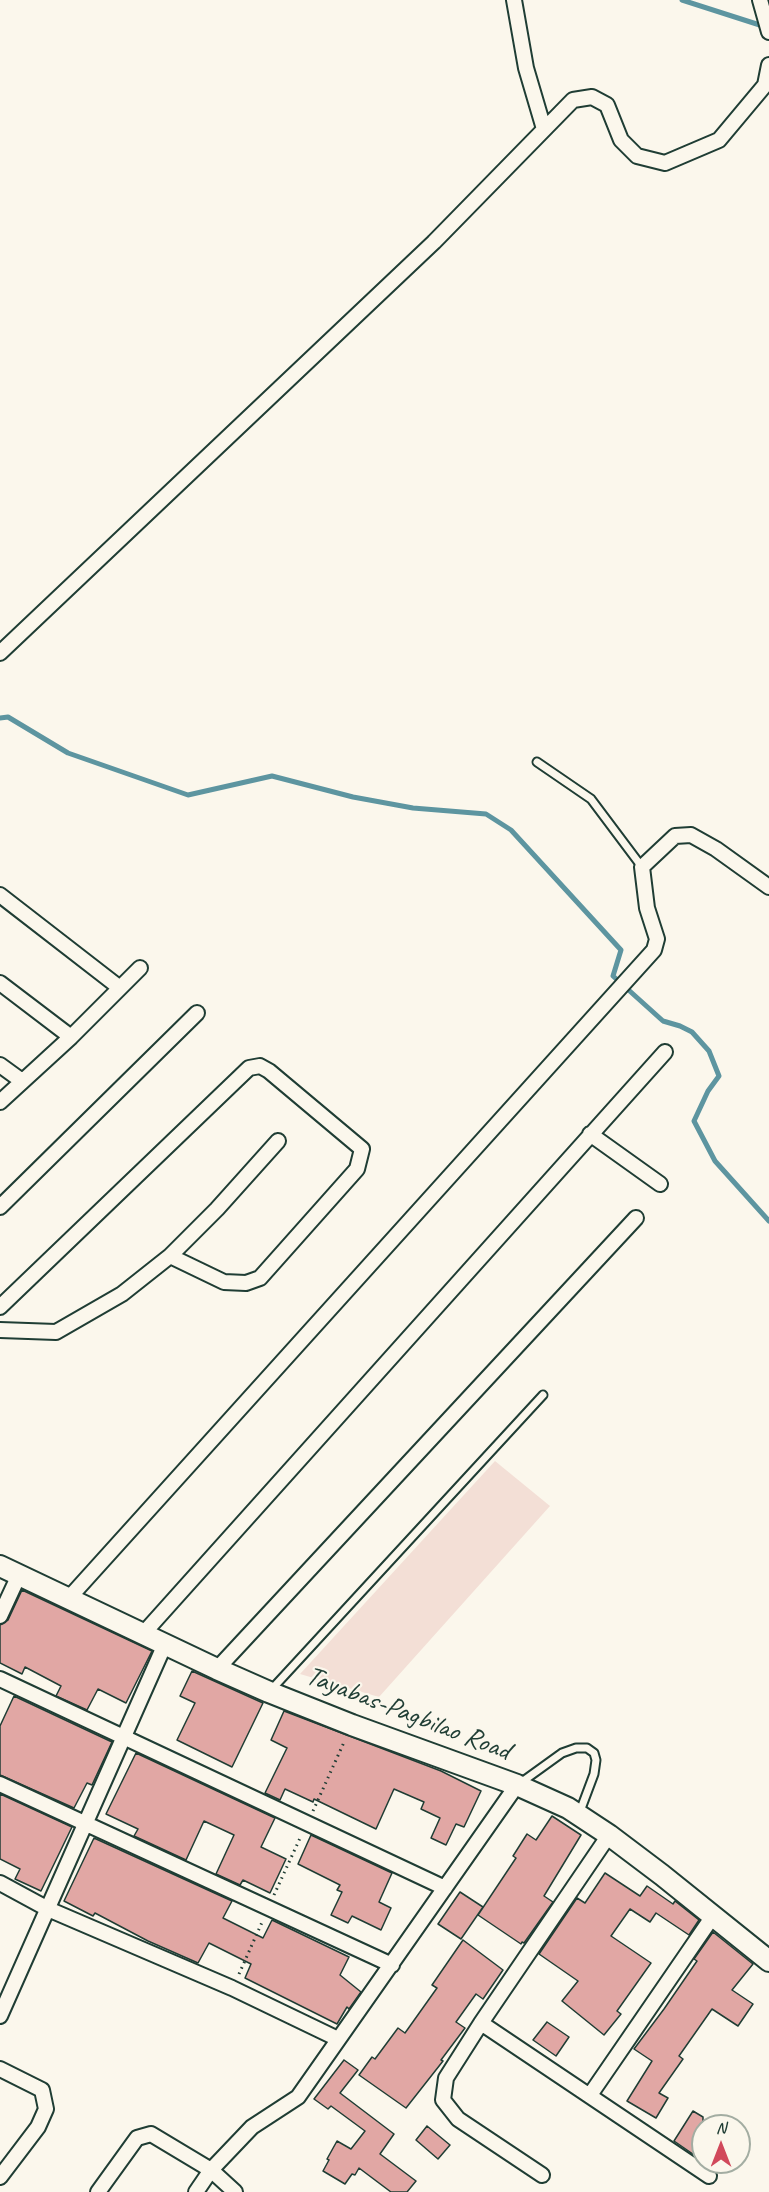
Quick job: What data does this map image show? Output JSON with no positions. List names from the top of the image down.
{
  "streets": {
    "main road": ["Tayabas-Pagbilao Road"]
  },
  "north": "top"
}
